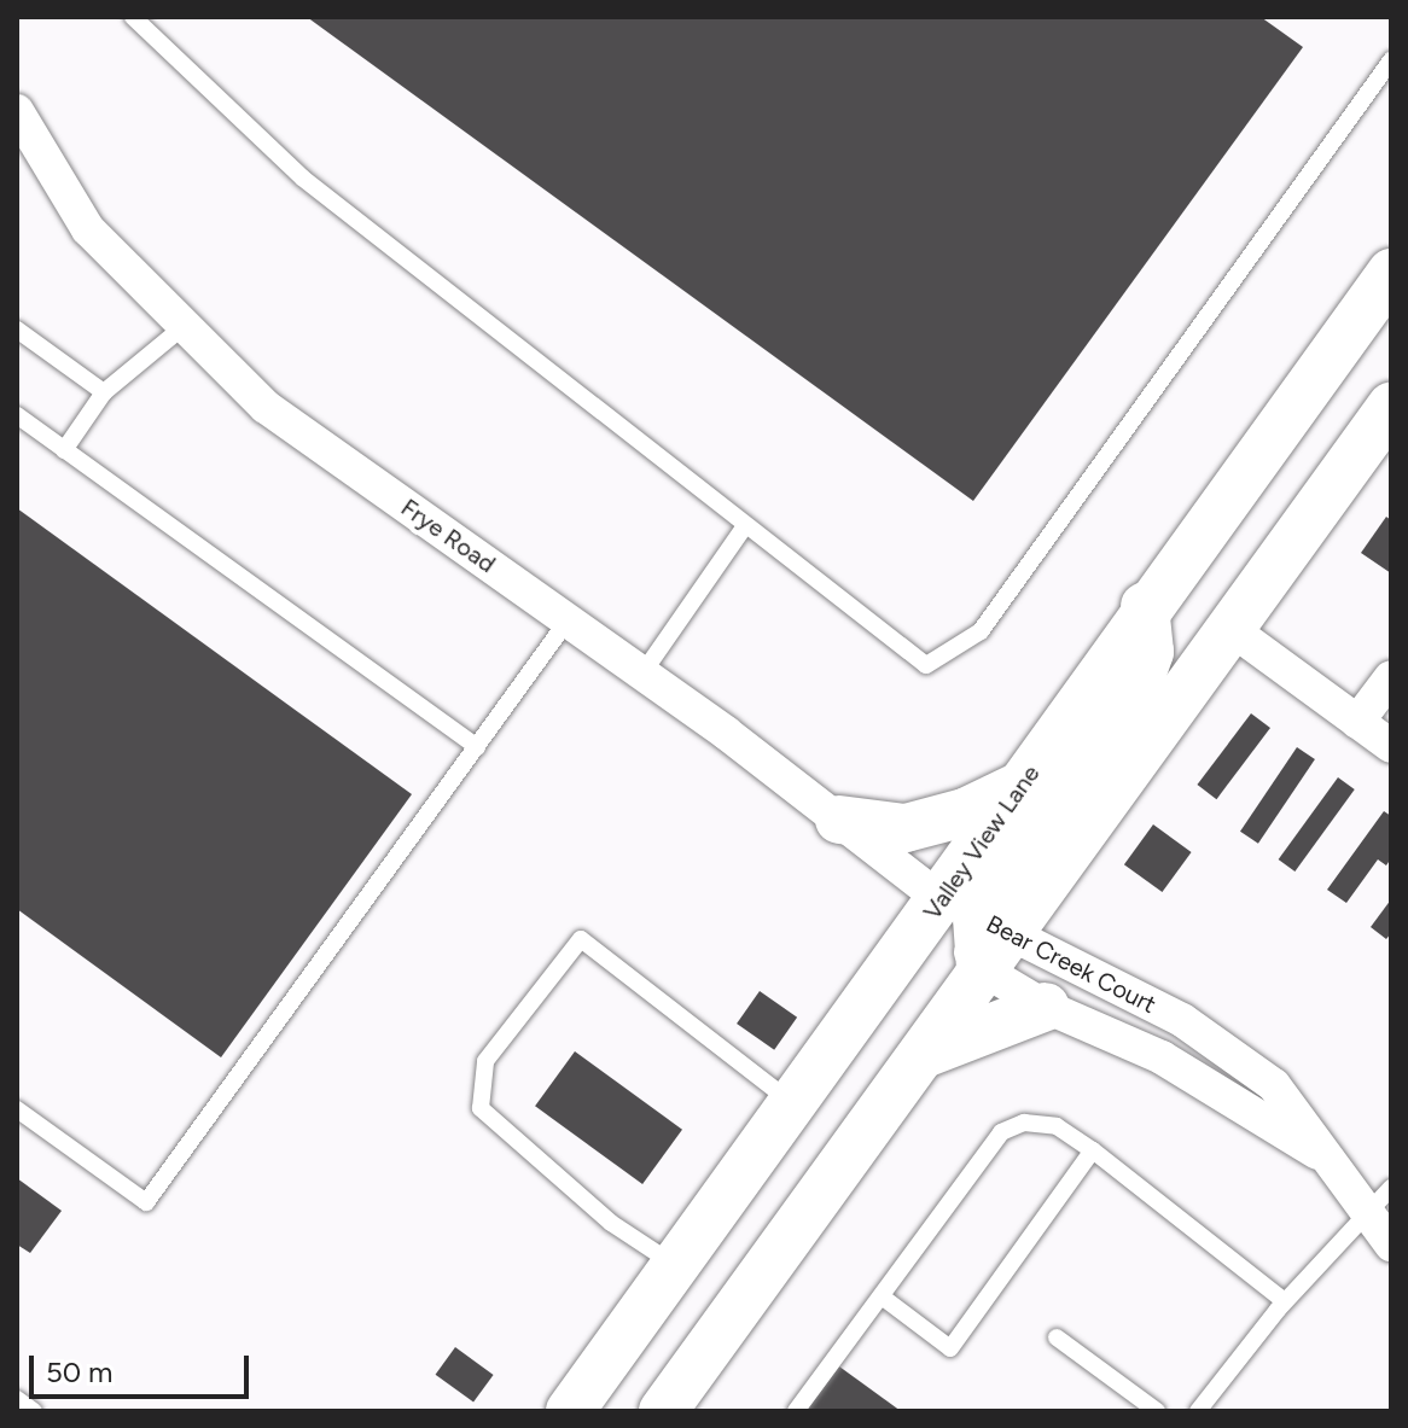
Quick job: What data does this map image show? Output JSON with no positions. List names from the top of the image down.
{
  "streets": {
    "main road": ["Valley View Lane"],
    "street": ["Frye Road", "Bear Creek Court"]
  },
  "crossings": [
    ["Frye Road", "Valley View Lane"],
    ["Frye Road", "Bear Creek Court"],
    ["Valley View Lane", "Bear Creek Court"]
  ],
  "scale_bar": "50 m"
}
